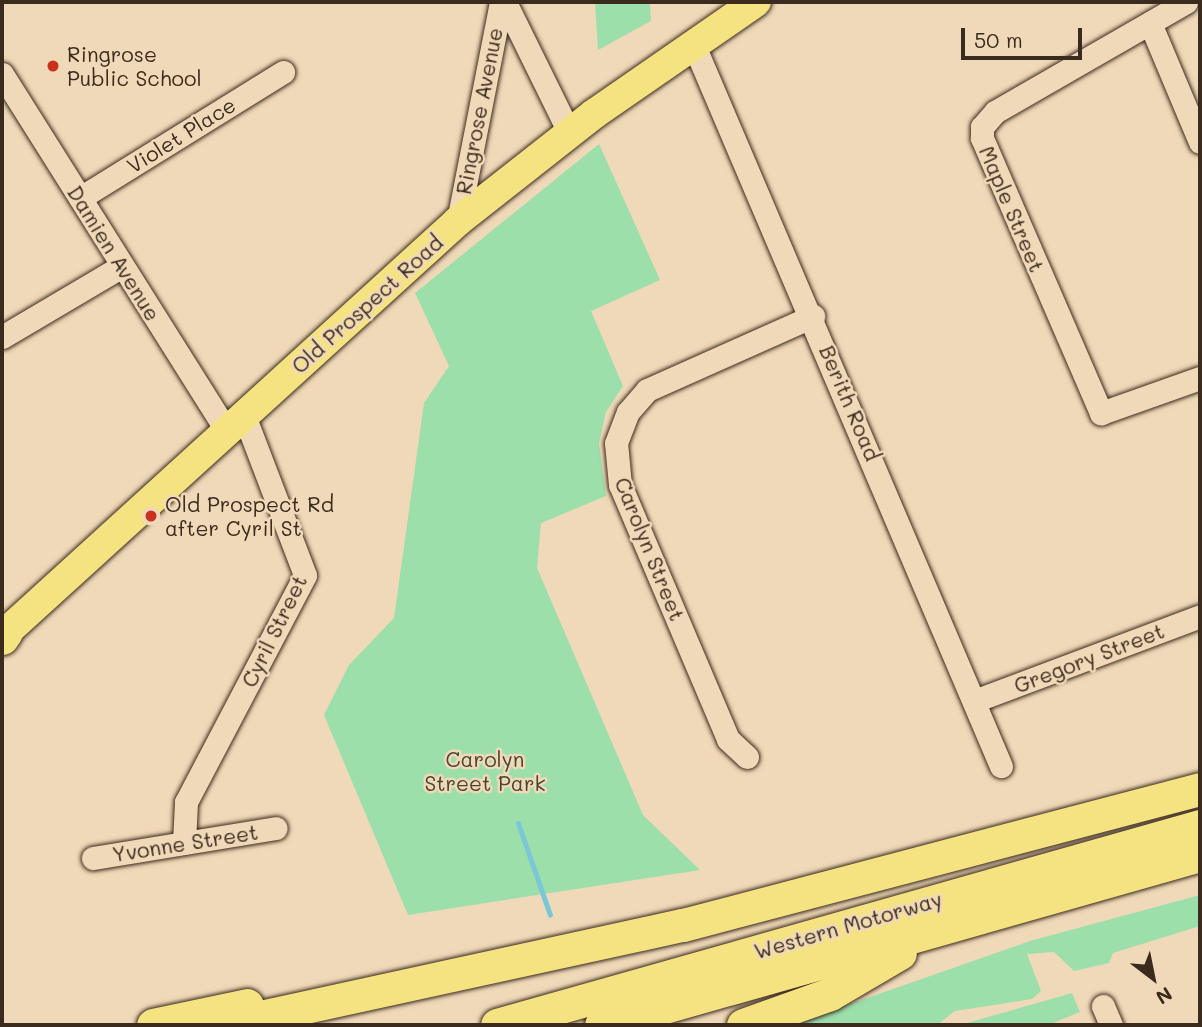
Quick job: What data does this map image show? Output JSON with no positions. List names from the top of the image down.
{
  "streets": {
    "highway": ["Western Motorway"],
    "main road": ["Old Prospect Road"],
    "street": [
      "Ringrose Avenue",
      "Violet Place",
      "Maple Street",
      "Damien Avenue",
      "Berith Road",
      "Carolyn Street",
      "Cyril Street",
      "Gregory Street",
      "Yvonne Street"
    ]
  },
  "crossings": [
    ["Ringrose Avenue", "Old Prospect Road"],
    ["Violet Place", "Damien Avenue"],
    ["Damien Avenue", "Old Prospect Road"],
    ["Damien Avenue", "Cyril Street"],
    ["Old Prospect Road", "Berith Road"],
    ["Old Prospect Road", "Cyril Street"],
    ["Berith Road", "Carolyn Street"],
    ["Berith Road", "Gregory Street"],
    ["Cyril Street", "Yvonne Street"]
  ],
  "parks": ["Carolyn Street Park"],
  "places": ["Ringrose Public School", "Old Prospect Rd after Cyril St"],
  "scale_bar": "50 m",
  "north": "bottom right"
}
